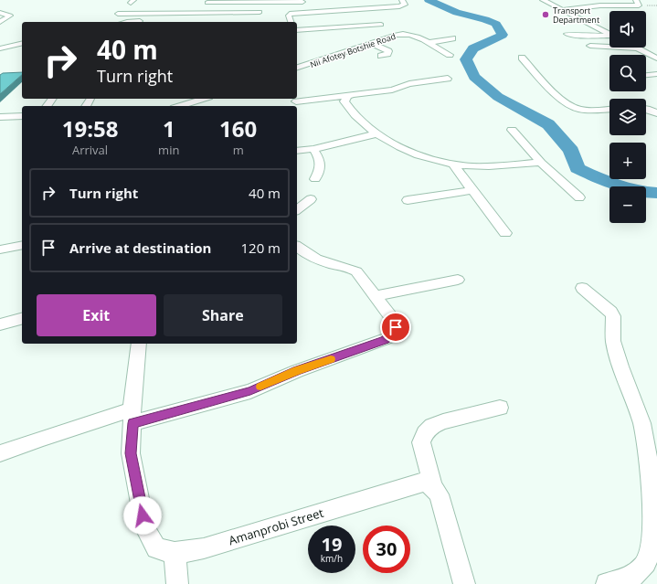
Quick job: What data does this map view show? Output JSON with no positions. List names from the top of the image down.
{
  "streets": {
    "street": ["Nii Afotey Botshie Road", "Amanprobi Street"]
  },
  "places": ["Transport Department"],
  "page": {
    "map_buttons": ["+", "−"],
    "turn": ["40 m", "Turn right"],
    "eta": [
      "19:58",
      "Arrival",
      "1",
      "min",
      "160",
      "m"
    ],
    "list": [
      {
        "name": "Turn right",
        "value": "40 m"
      },
      {
        "name": "Arrive at destination",
        "value": "120 m"
      }
    ],
    "buttons": ["Exit", "Share"],
    "speed": "19 km/h",
    "limit": "30"
  }
}
